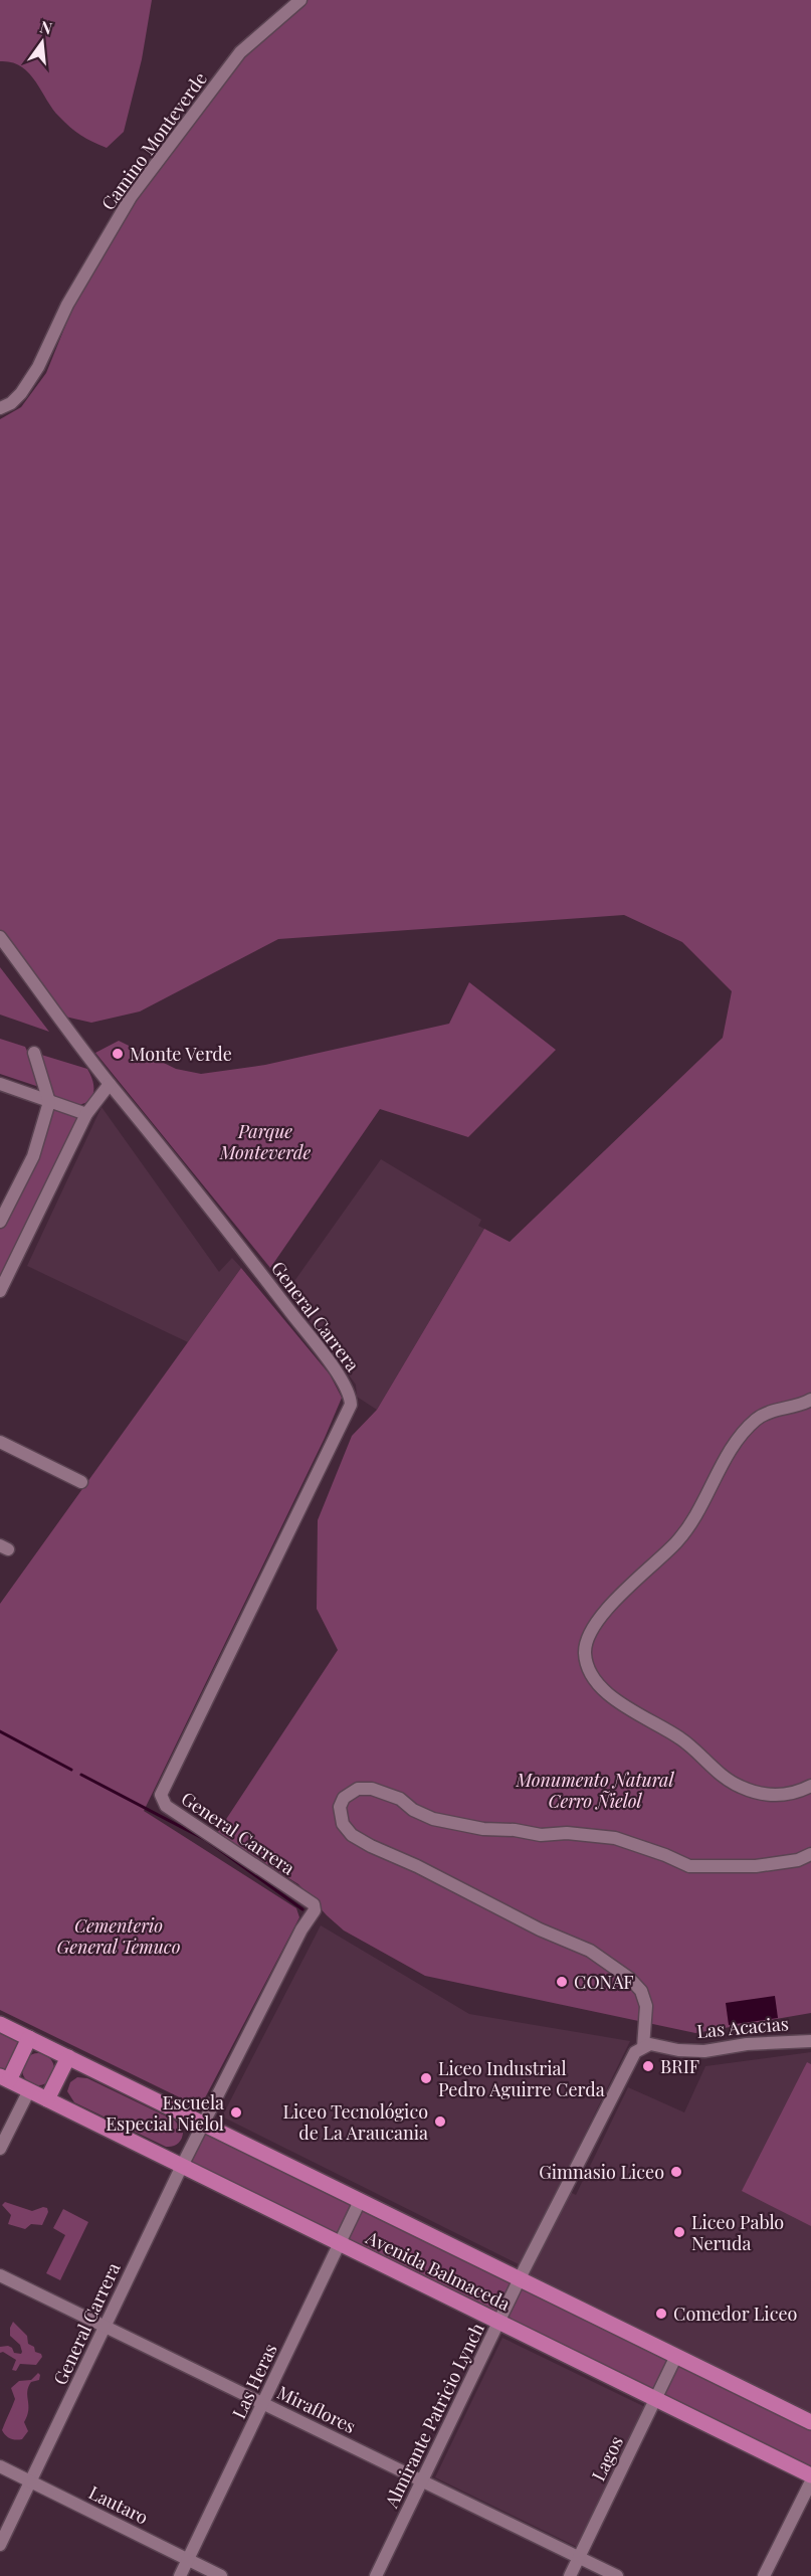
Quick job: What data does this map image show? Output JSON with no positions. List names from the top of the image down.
{
  "streets": {
    "main road": ["Avenida Balmaceda"],
    "street": [
      "Camino Monteverde",
      "General Carrera",
      "Las Acacias",
      "Las Heras",
      "Miraflores",
      "Almirante Patricio Lynch",
      "Lagos",
      "Lautaro"
    ]
  },
  "crossings": [
    ["General Carrera", "Avenida Balmaceda"],
    ["General Carrera", "Miraflores"],
    ["General Carrera", "Lautaro"],
    ["Las Acacias", "Almirante Patricio Lynch"],
    ["Avenida Balmaceda", "Las Heras"],
    ["Avenida Balmaceda", "Almirante Patricio Lynch"],
    ["Avenida Balmaceda", "Lagos"],
    ["Las Heras", "Miraflores"],
    ["Las Heras", "Lautaro"],
    ["Miraflores", "Almirante Patricio Lynch"],
    ["Miraflores", "Lagos"]
  ],
  "parks": ["Parque Monteverde", "Monumento Natural Cerro Ñielol", "Cementerio General Temuco"],
  "places": [
    "Monte Verde",
    "CONAF",
    "BRIF",
    "Liceo Industrial Pedro Aguirre Cerda",
    "Escuela Especial Nielol",
    "Liceo Tecnológico de La Araucania",
    "Gimnasio Liceo",
    "Liceo Pablo Neruda",
    "Comedor Liceo"
  ],
  "north": "top"
}
